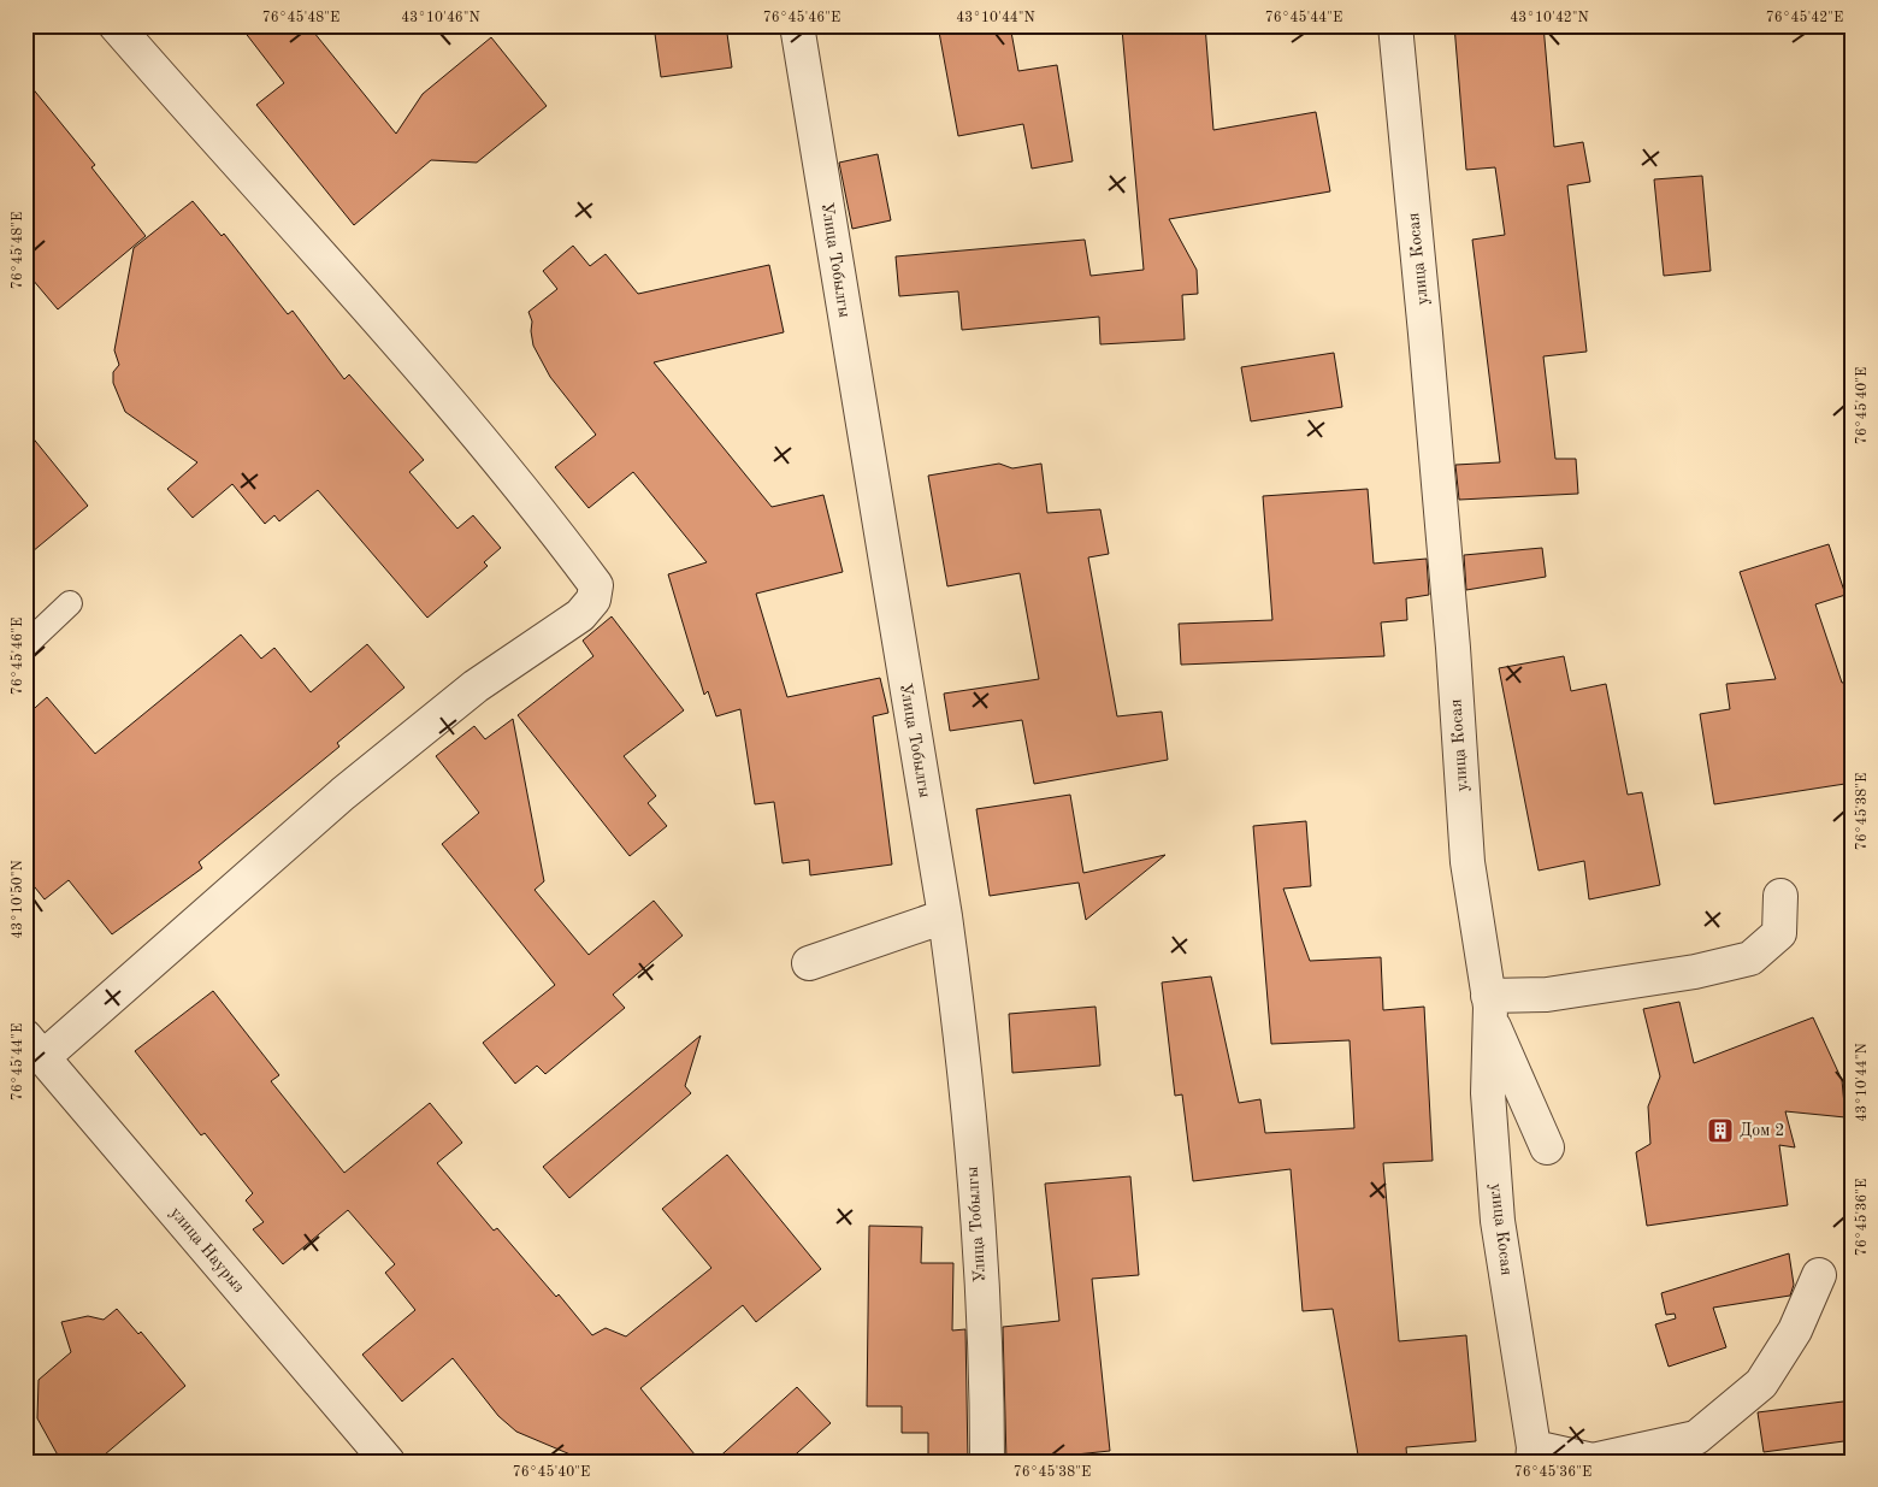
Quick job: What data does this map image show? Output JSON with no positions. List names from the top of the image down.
{
  "streets": {
    "street": ["улица Косая", "Улица Тобылгы", "улица Наурыз"]
  },
  "places": {
    "building": ["Дом 2"]
  },
  "coordinates": [
    "76°45'48\"E",
    "43°10'46\"N",
    "76°45'46\"E",
    "43°10'44\"N",
    "76°45'44\"E",
    "43°10'42\"N",
    "76°45'42\"E",
    "76°45'40\"E",
    "76°45'38\"E",
    "43°10'50\"N",
    "76°45'36\"E"
  ]
}
